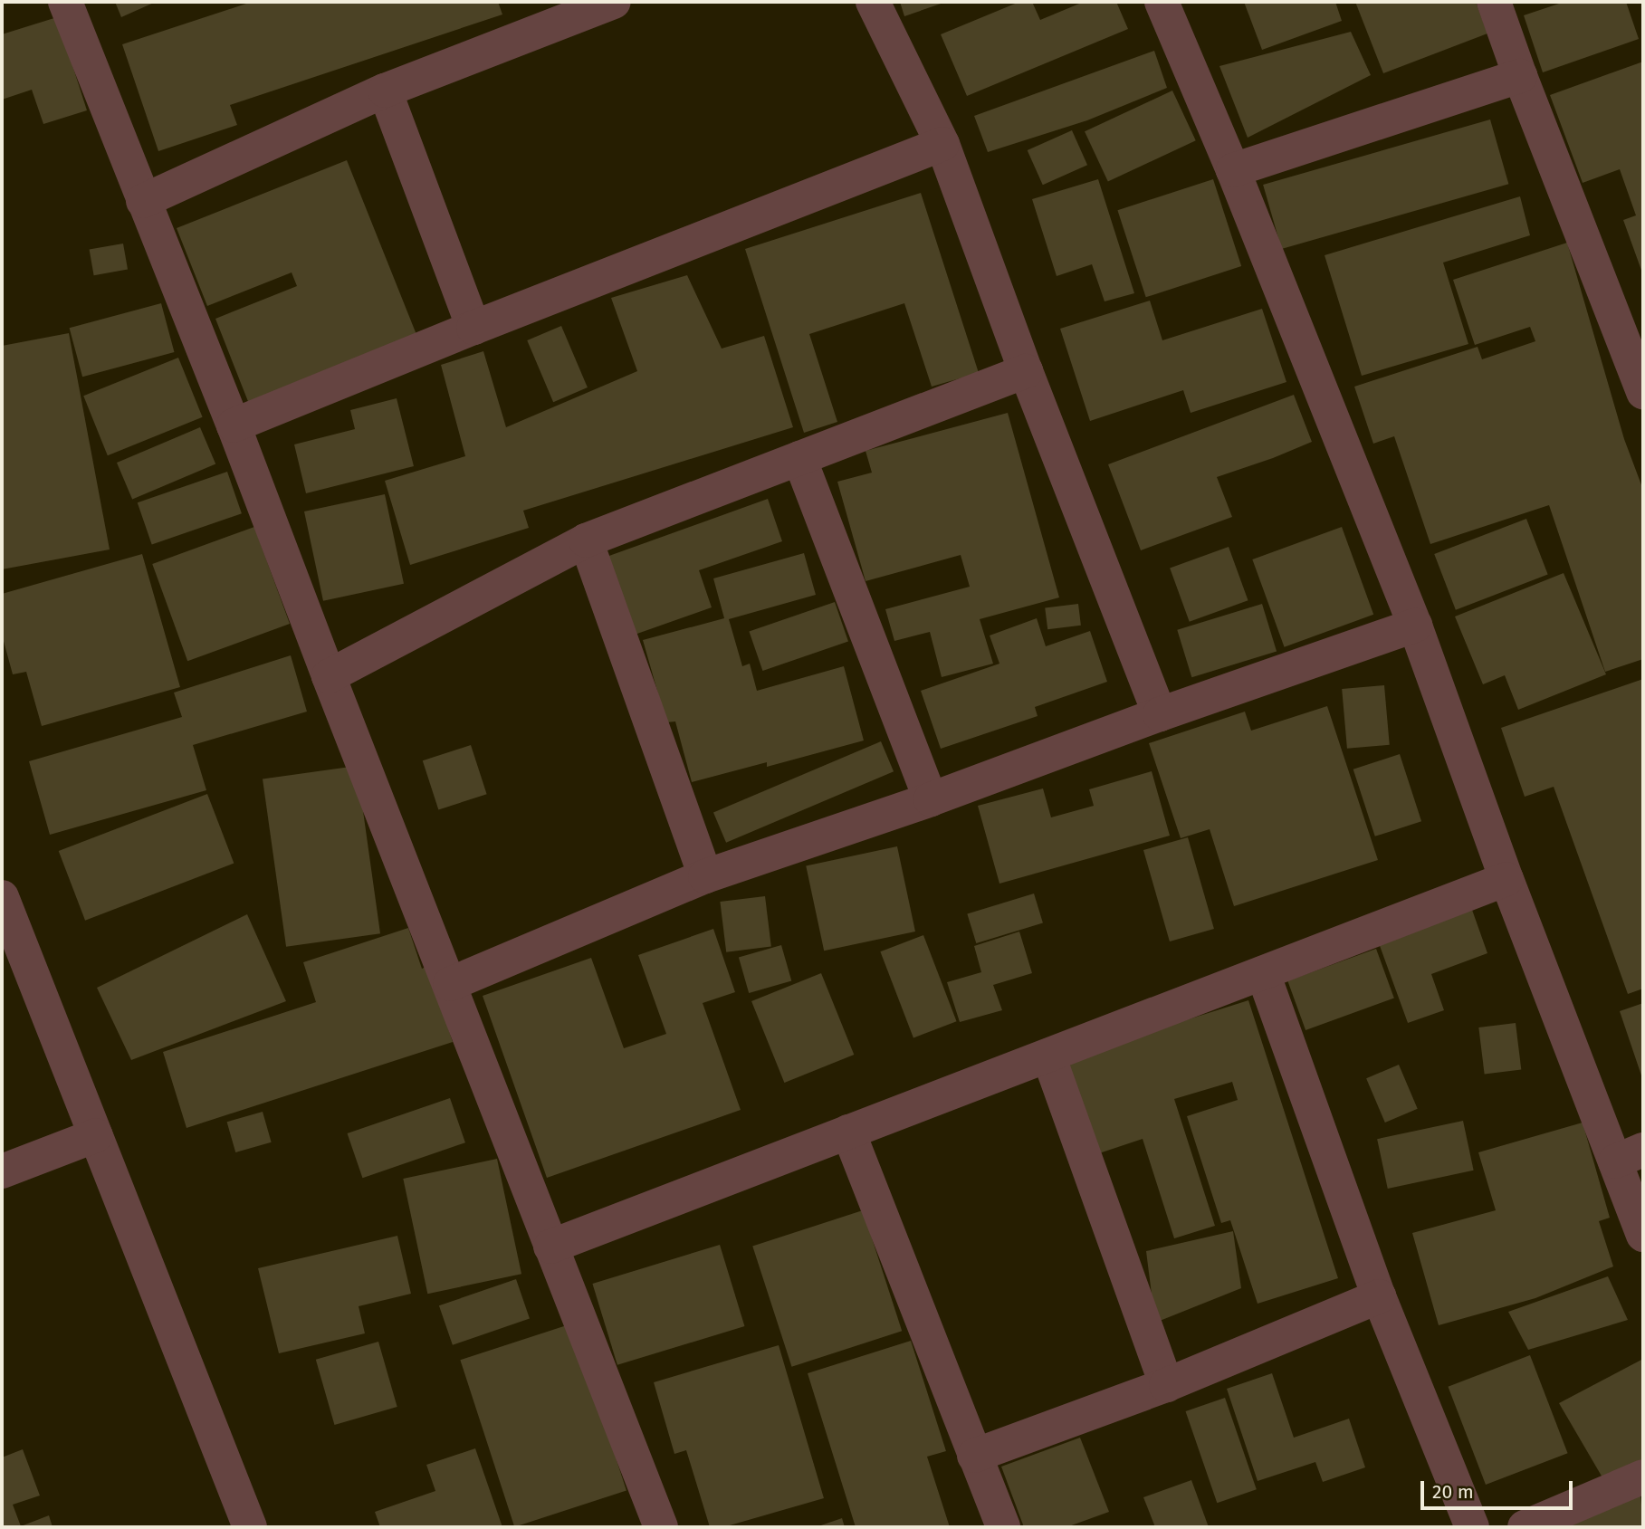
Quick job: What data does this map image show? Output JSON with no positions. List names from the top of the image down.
{
  "scale_bar": "20 m"
}
